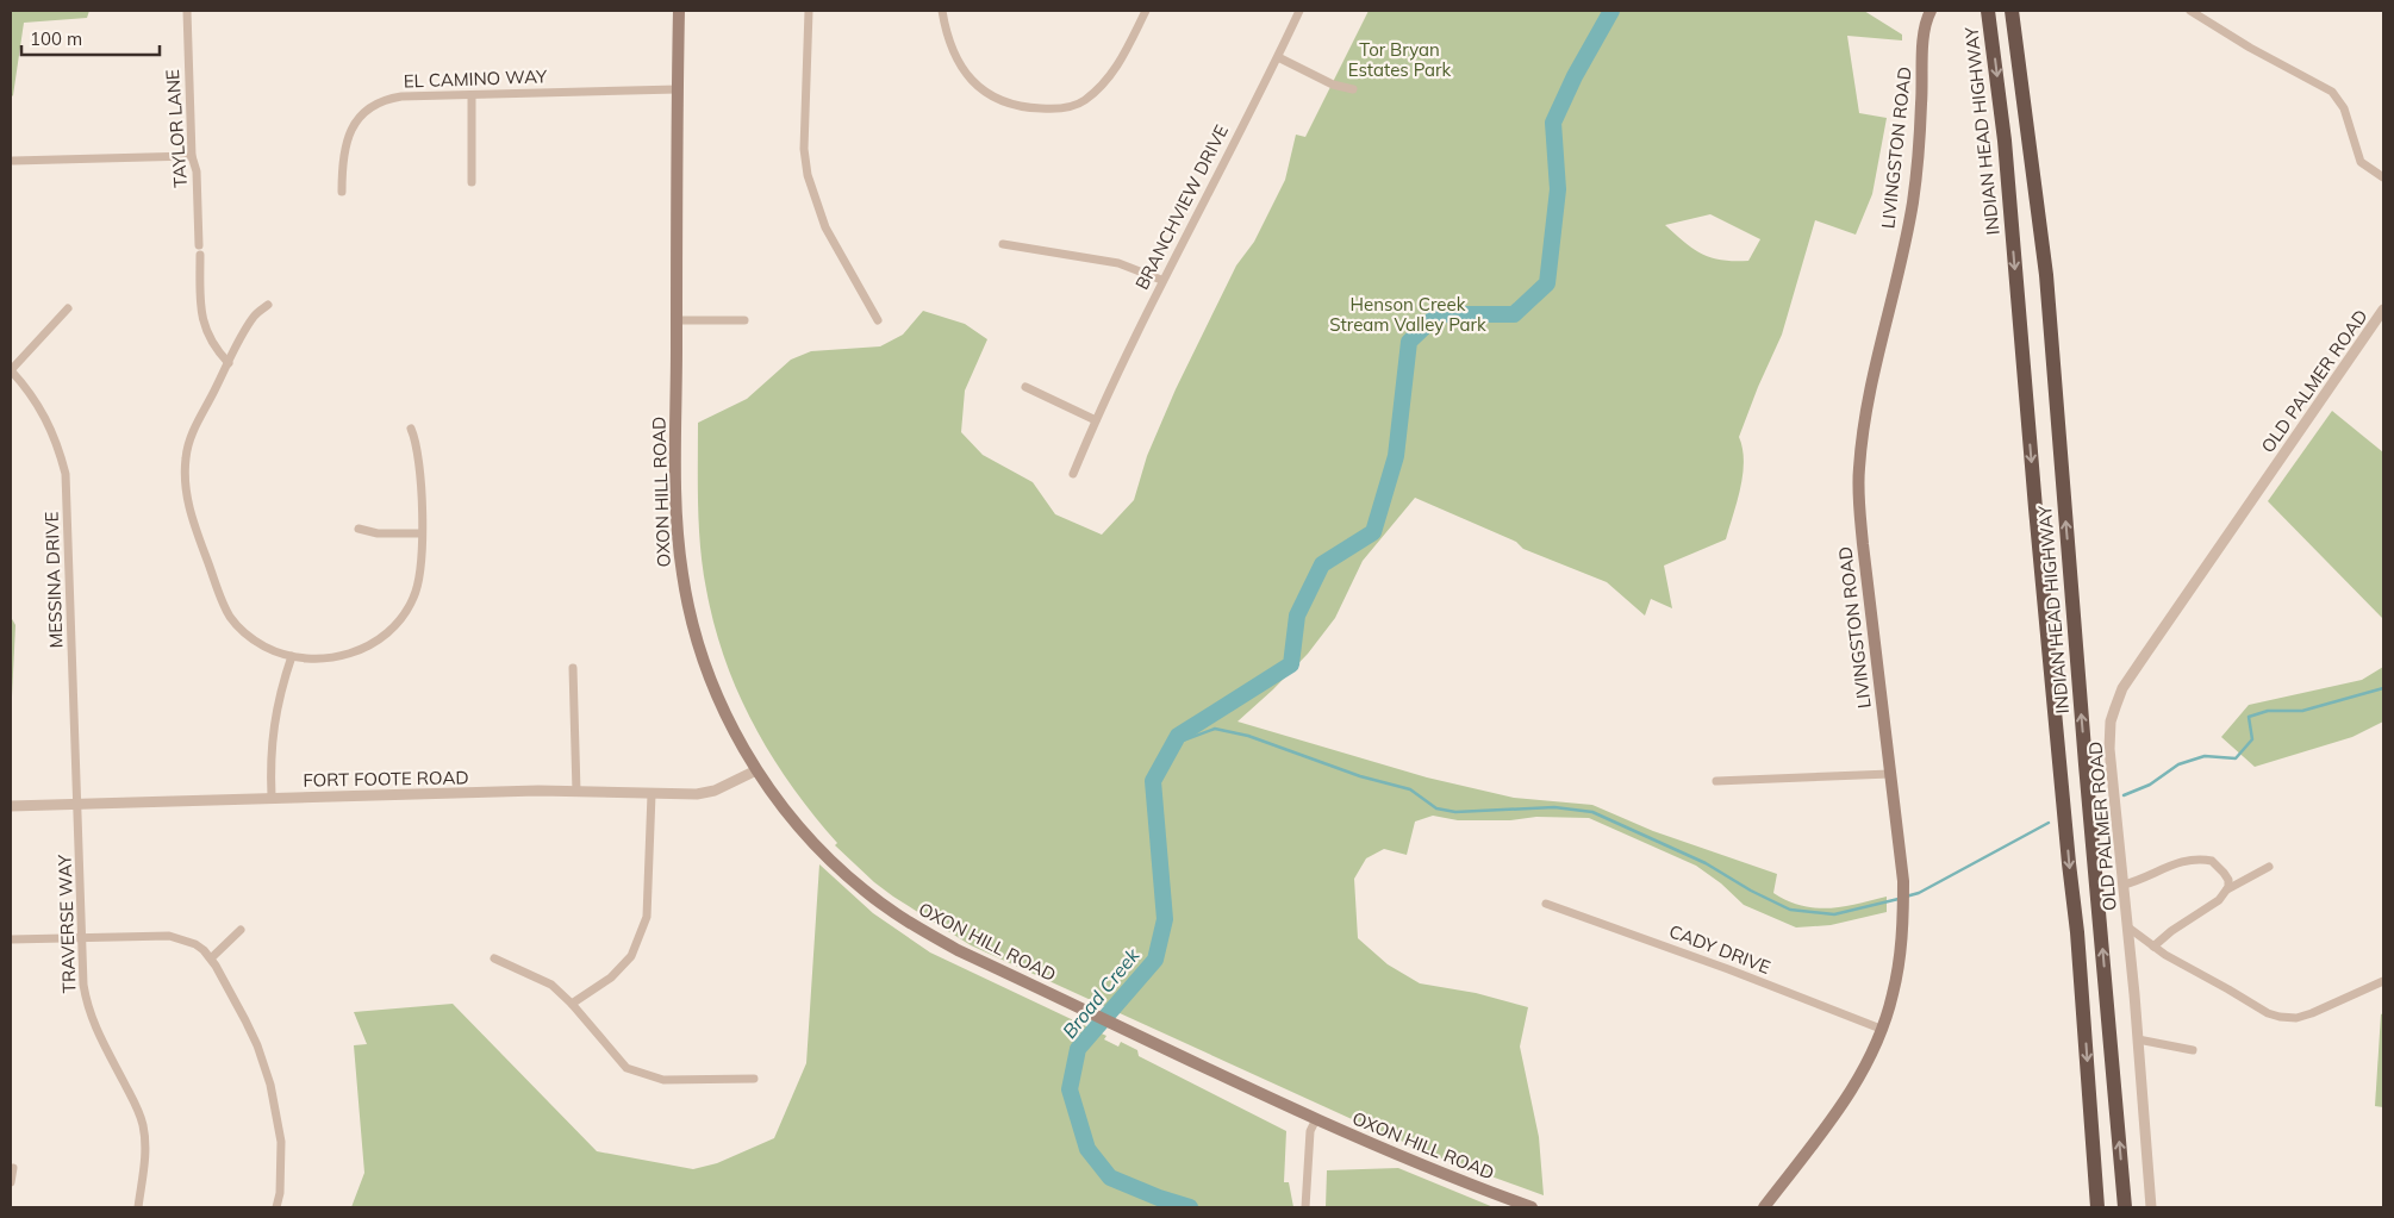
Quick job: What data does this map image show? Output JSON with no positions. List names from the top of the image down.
{
  "streets": {
    "highway": ["INDIAN HEAD HIGHWAY"],
    "main road": ["LIVINGSTON ROAD", "OXON HILL ROAD"],
    "street": [
      "EL CAMINO WAY",
      "TAYLOR LANE",
      "BRANCHVIEW DRIVE",
      "OLD PALMER ROAD",
      "MESSINA DRIVE",
      "FORT FOOTE ROAD",
      "TRAVERSE WAY",
      "CADY DRIVE"
    ]
  },
  "crossings": [
    ["EL CAMINO WAY", "OXON HILL ROAD"],
    ["LIVINGSTON ROAD", "CADY DRIVE"],
    ["OXON HILL ROAD", "FORT FOOTE ROAD"],
    ["MESSINA DRIVE", "FORT FOOTE ROAD"],
    ["MESSINA DRIVE", "TRAVERSE WAY"],
    ["FORT FOOTE ROAD", "TRAVERSE WAY"]
  ],
  "water": ["Broad Creek"],
  "parks": ["Tor Bryan Estates Park", "Henson Creek Stream Valley Park"],
  "scale_bar": "100 m"
}
